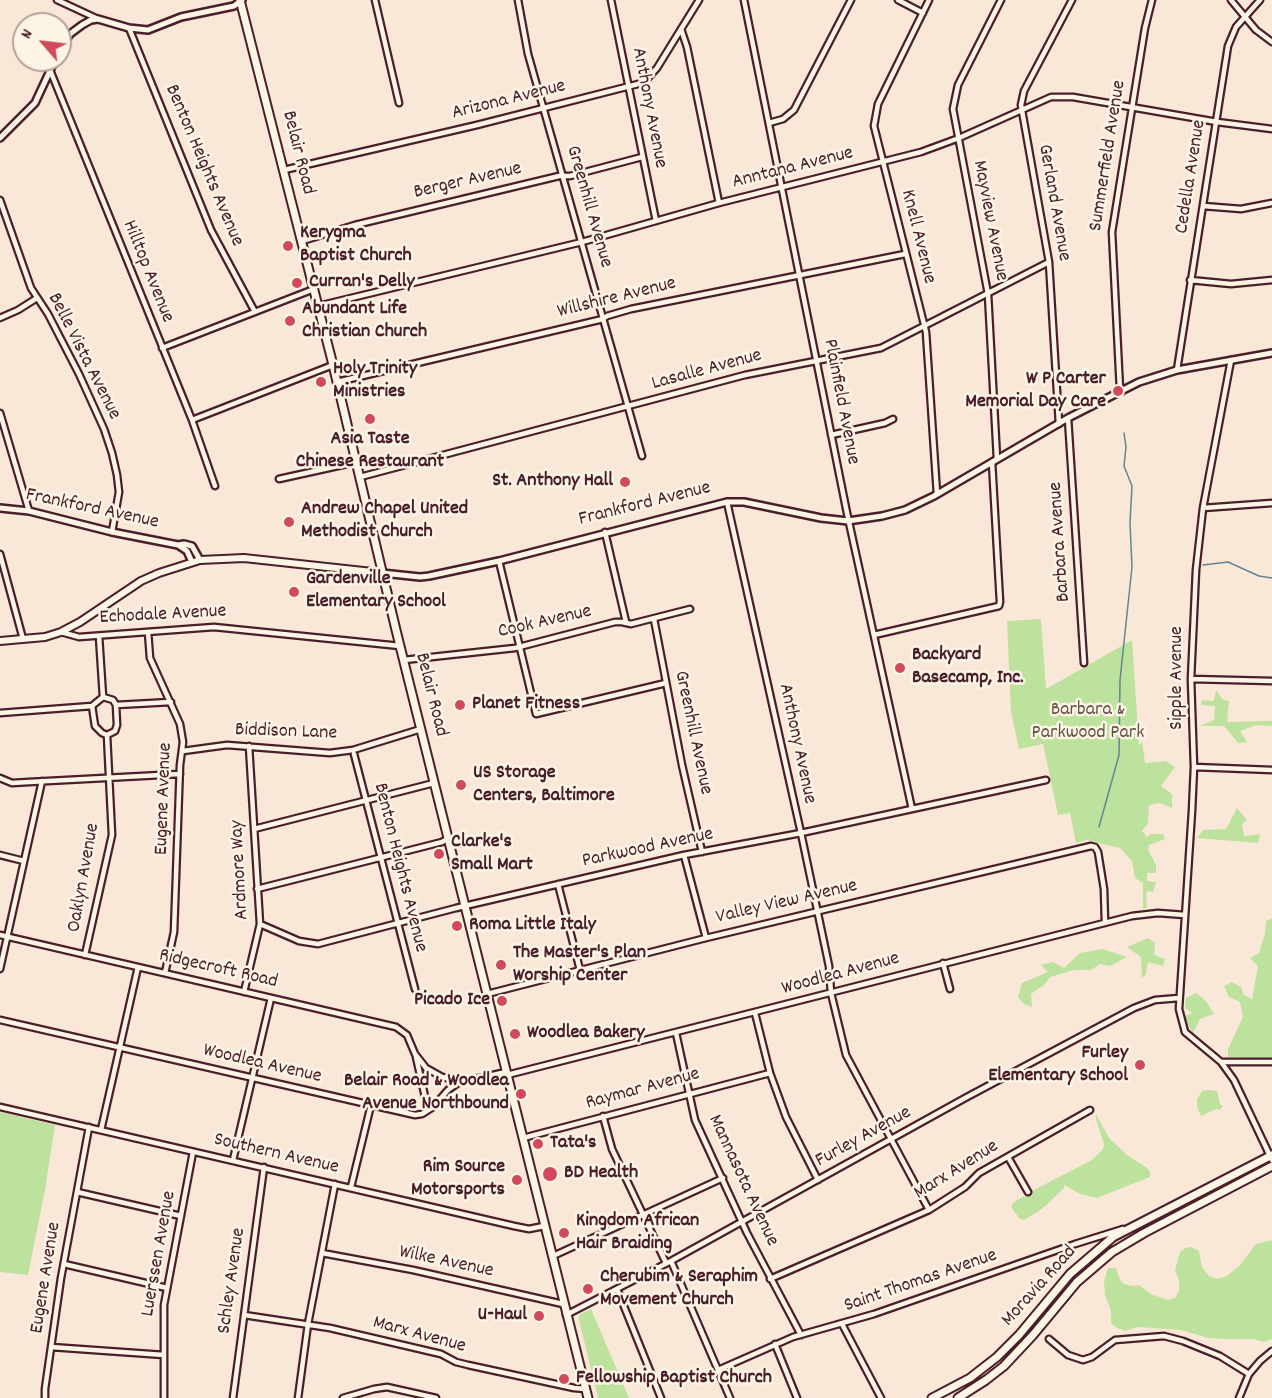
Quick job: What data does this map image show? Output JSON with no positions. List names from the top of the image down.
{
  "streets": {
    "main road": [
      "Belair Road",
      "Frankford Avenue",
      "Echodale Avenue",
      "Moravia Road"
    ],
    "street": [
      "Arizona Avenue",
      "Anthony Avenue",
      "Summerfield Avenue",
      "Benton Heights Avenue",
      "Anntana Avenue",
      "Cedella Avenue",
      "Berger Avenue",
      "Gerland Avenue",
      "Greenhill Avenue",
      "Mayview Avenue",
      "Knell Avenue",
      "Hilltop Avenue",
      "Willshire Avenue",
      "Belle Vista Avenue",
      "Lasalle Avenue",
      "Plainfield Avenue",
      "Barbara Avenue",
      "Cook Avenue",
      "Sipple Avenue",
      "Biddison Lane",
      "Eugene Avenue",
      "Parkwood Avenue",
      "Ardmore Way",
      "Oaklyn Avenue",
      "Valley View Avenue",
      "Ridgecroft Road",
      "Woodlea Avenue",
      "Raymar Avenue",
      "Furley Avenue",
      "Southern Avenue",
      "Marx Avenue",
      "Mannasota Avenue",
      "Luerssen Avenue",
      "Wilke Avenue",
      "Schley Avenue",
      "Saint Thomas Avenue"
    ]
  },
  "crossings": [
    ["Arizona Avenue", "Anthony Avenue"],
    ["Arizona Avenue", "Belair Road"],
    ["Arizona Avenue", "Greenhill Avenue"],
    ["Anthony Avenue", "Anntana Avenue"],
    ["Anthony Avenue", "Berger Avenue"],
    ["Anthony Avenue", "Frankford Avenue"],
    ["Anthony Avenue", "Parkwood Avenue"],
    ["Anthony Avenue", "Valley View Avenue"],
    ["Anthony Avenue", "Woodlea Avenue"],
    ["Belair Road", "Anntana Avenue"],
    ["Belair Road", "Berger Avenue"],
    ["Belair Road", "Willshire Avenue"],
    ["Belair Road", "Lasalle Avenue"],
    ["Belair Road", "Frankford Avenue"],
    ["Belair Road", "Echodale Avenue"],
    ["Belair Road", "Cook Avenue"],
    ["Belair Road", "Biddison Lane"],
    ["Belair Road", "Parkwood Avenue"],
    ["Belair Road", "Valley View Avenue"],
    ["Belair Road", "Woodlea Avenue"],
    ["Belair Road", "Raymar Avenue"],
    ["Belair Road", "Furley Avenue"],
    ["Belair Road", "Southern Avenue"],
    ["Belair Road", "Marx Avenue"],
    ["Belair Road", "Wilke Avenue"],
    ["Summerfield Avenue", "Anntana Avenue"],
    ["Summerfield Avenue", "Frankford Avenue"],
    ["Benton Heights Avenue", "Parkwood Avenue"],
    ["Anntana Avenue", "Cedella Avenue"],
    ["Anntana Avenue", "Gerland Avenue"],
    ["Anntana Avenue", "Greenhill Avenue"],
    ["Anntana Avenue", "Mayview Avenue"],
    ["Anntana Avenue", "Knell Avenue"],
    ["Anntana Avenue", "Plainfield Avenue"],
    ["Cedella Avenue", "Frankford Avenue"],
    ["Berger Avenue", "Greenhill Avenue"],
    ["Gerland Avenue", "Lasalle Avenue"],
    ["Gerland Avenue", "Frankford Avenue"],
    ["Greenhill Avenue", "Willshire Avenue"],
    ["Greenhill Avenue", "Lasalle Avenue"],
    ["Greenhill Avenue", "Cook Avenue"],
    ["Greenhill Avenue", "Parkwood Avenue"],
    ["Mayview Avenue", "Lasalle Avenue"],
    ["Mayview Avenue", "Plainfield Avenue"],
    ["Mayview Avenue", "Frankford Avenue"],
    ["Knell Avenue", "Willshire Avenue"],
    ["Knell Avenue", "Lasalle Avenue"],
    ["Knell Avenue", "Frankford Avenue"],
    ["Willshire Avenue", "Plainfield Avenue"],
    ["Belle Vista Avenue", "Frankford Avenue"],
    ["Lasalle Avenue", "Plainfield Avenue"],
    ["Plainfield Avenue", "Frankford Avenue"],
    ["Plainfield Avenue", "Parkwood Avenue"],
    ["Frankford Avenue", "Barbara Avenue"],
    ["Frankford Avenue", "Echodale Avenue"],
    ["Frankford Avenue", "Sipple Avenue"],
    ["Echodale Avenue", "Eugene Avenue"],
    ["Sipple Avenue", "Woodlea Avenue"],
    ["Sipple Avenue", "Furley Avenue"],
    ["Biddison Lane", "Eugene Avenue"],
    ["Biddison Lane", "Ardmore Way"],
    ["Eugene Avenue", "Ridgecroft Road"],
    ["Eugene Avenue", "Southern Avenue"],
    ["Parkwood Avenue", "Ardmore Way"],
    ["Ardmore Way", "Ridgecroft Road"],
    ["Oaklyn Avenue", "Ridgecroft Road"],
    ["Valley View Avenue", "Woodlea Avenue"],
    ["Ridgecroft Road", "Woodlea Avenue"],
    ["Woodlea Avenue", "Mannasota Avenue"],
    ["Raymar Avenue", "Mannasota Avenue"],
    ["Furley Avenue", "Mannasota Avenue"],
    ["Southern Avenue", "Luerssen Avenue"],
    ["Southern Avenue", "Schley Avenue"],
    ["Marx Avenue", "Mannasota Avenue"],
    ["Marx Avenue", "Schley Avenue"],
    ["Mannasota Avenue", "Saint Thomas Avenue"],
    ["Saint Thomas Avenue", "Moravia Road"]
  ],
  "parks": ["Barbara & Parkwood Park"],
  "places": [
    "Kerygma Baptist Church",
    "Curran's Delly",
    "Abundant Life Christian Church",
    "Holy Trinity Ministries",
    "W P Carter Memorial Day Care",
    "Asia Taste Chinese Restaurant",
    "St. Anthony Hall",
    "Andrew Chapel United Methodist Church",
    "Gardenville Elementary School",
    "Backyard Basecamp, Inc.",
    "Planet Fitness",
    "US Storage Centers, Baltimore",
    "Clarke's Small Mart",
    "Roma Little Italy",
    "The Master's Plan Worship Center",
    "Picado Ice",
    "Woodlea Bakery",
    "Furley Elementary School",
    "Belair Road & Woodlea Avenue Northbound",
    "Tata's",
    "BD Health",
    "Rim Source Motorsports",
    "Kingdom African Hair Braiding",
    "Cherubim & Seraphim Movement Church",
    "U-Haul",
    "Fellowship Baptist Church"
  ],
  "north": "top left"
}
